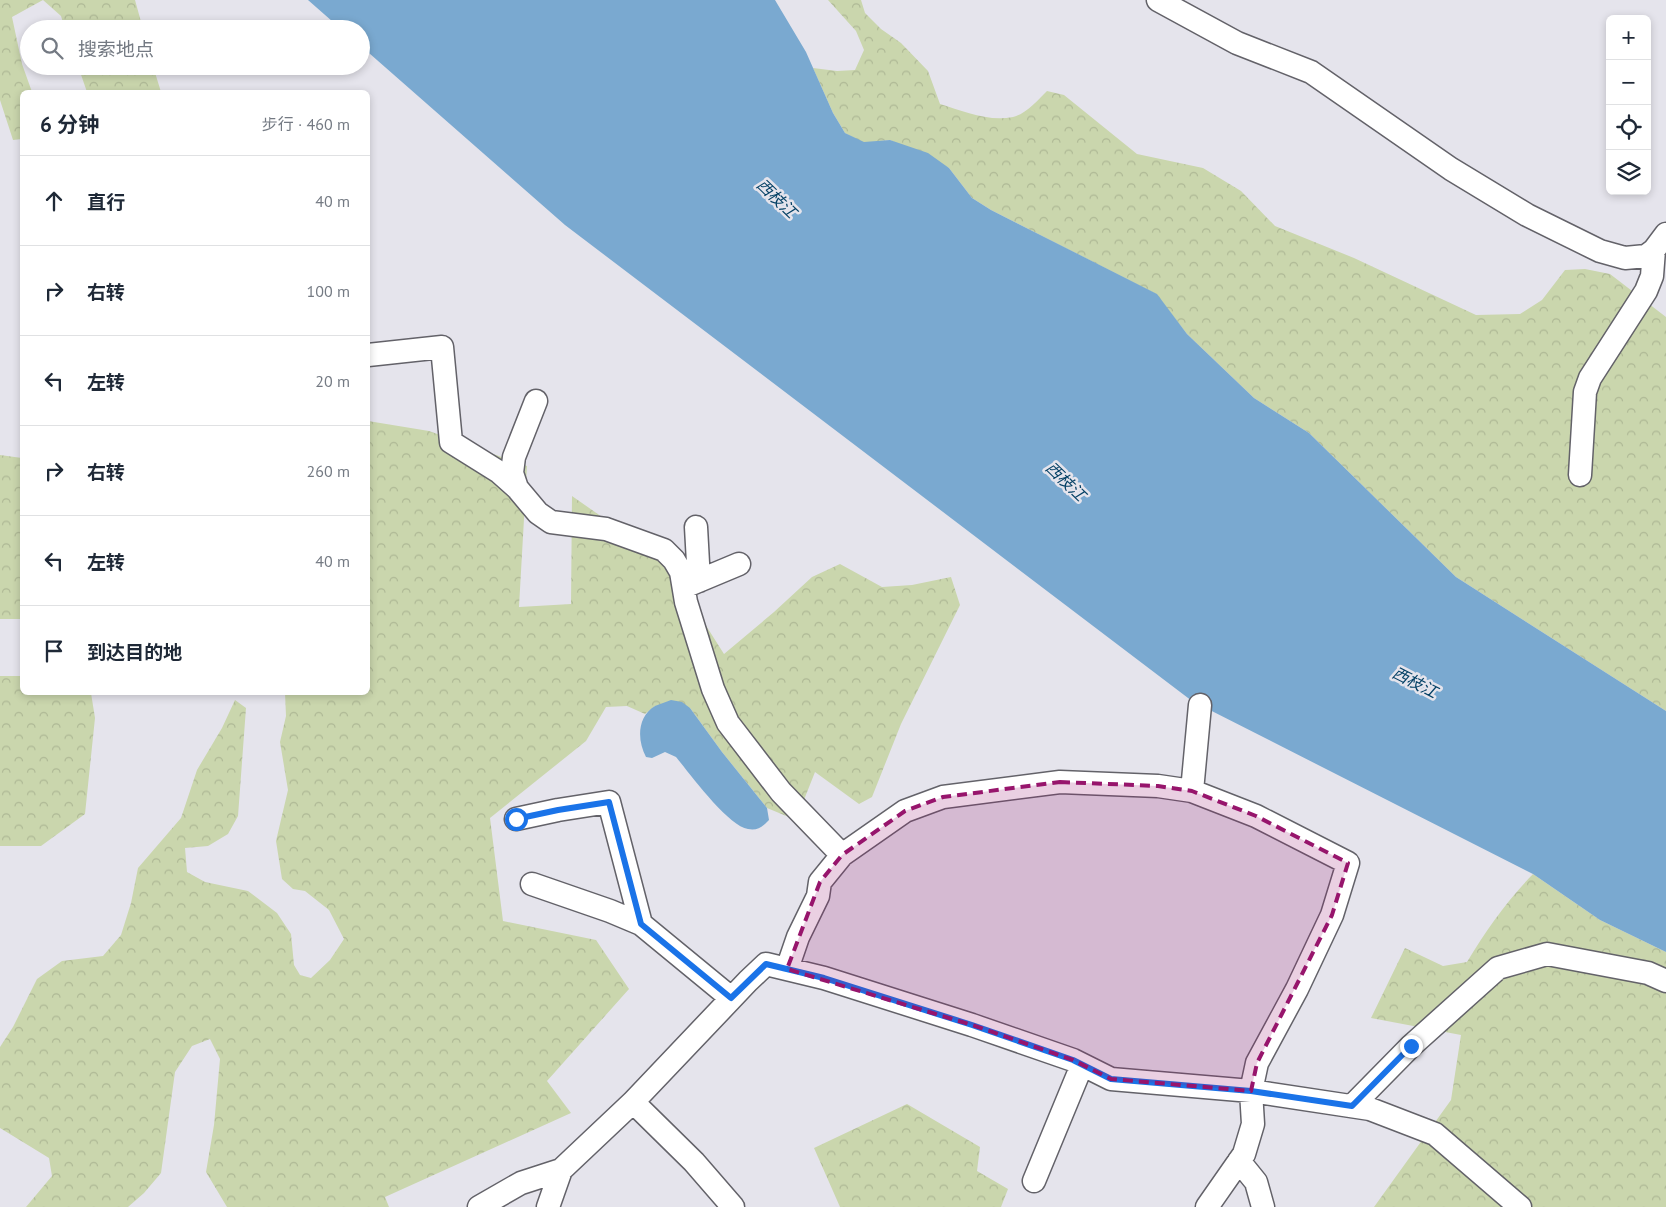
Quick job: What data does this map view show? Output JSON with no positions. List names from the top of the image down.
{
  "water": ["西枝江"],
  "page": {
    "map_buttons": ["+", "−"],
    "search": "搜索地点",
    "heading": ["6 分钟", "步行 · 460 m"],
    "list": [
      ["直行", "40 m"],
      ["右转", "100 m"],
      ["左转", "20 m"],
      ["右转", "260 m"],
      ["左转", "40 m"],
      "到达目的地"
    ]
  }
}
